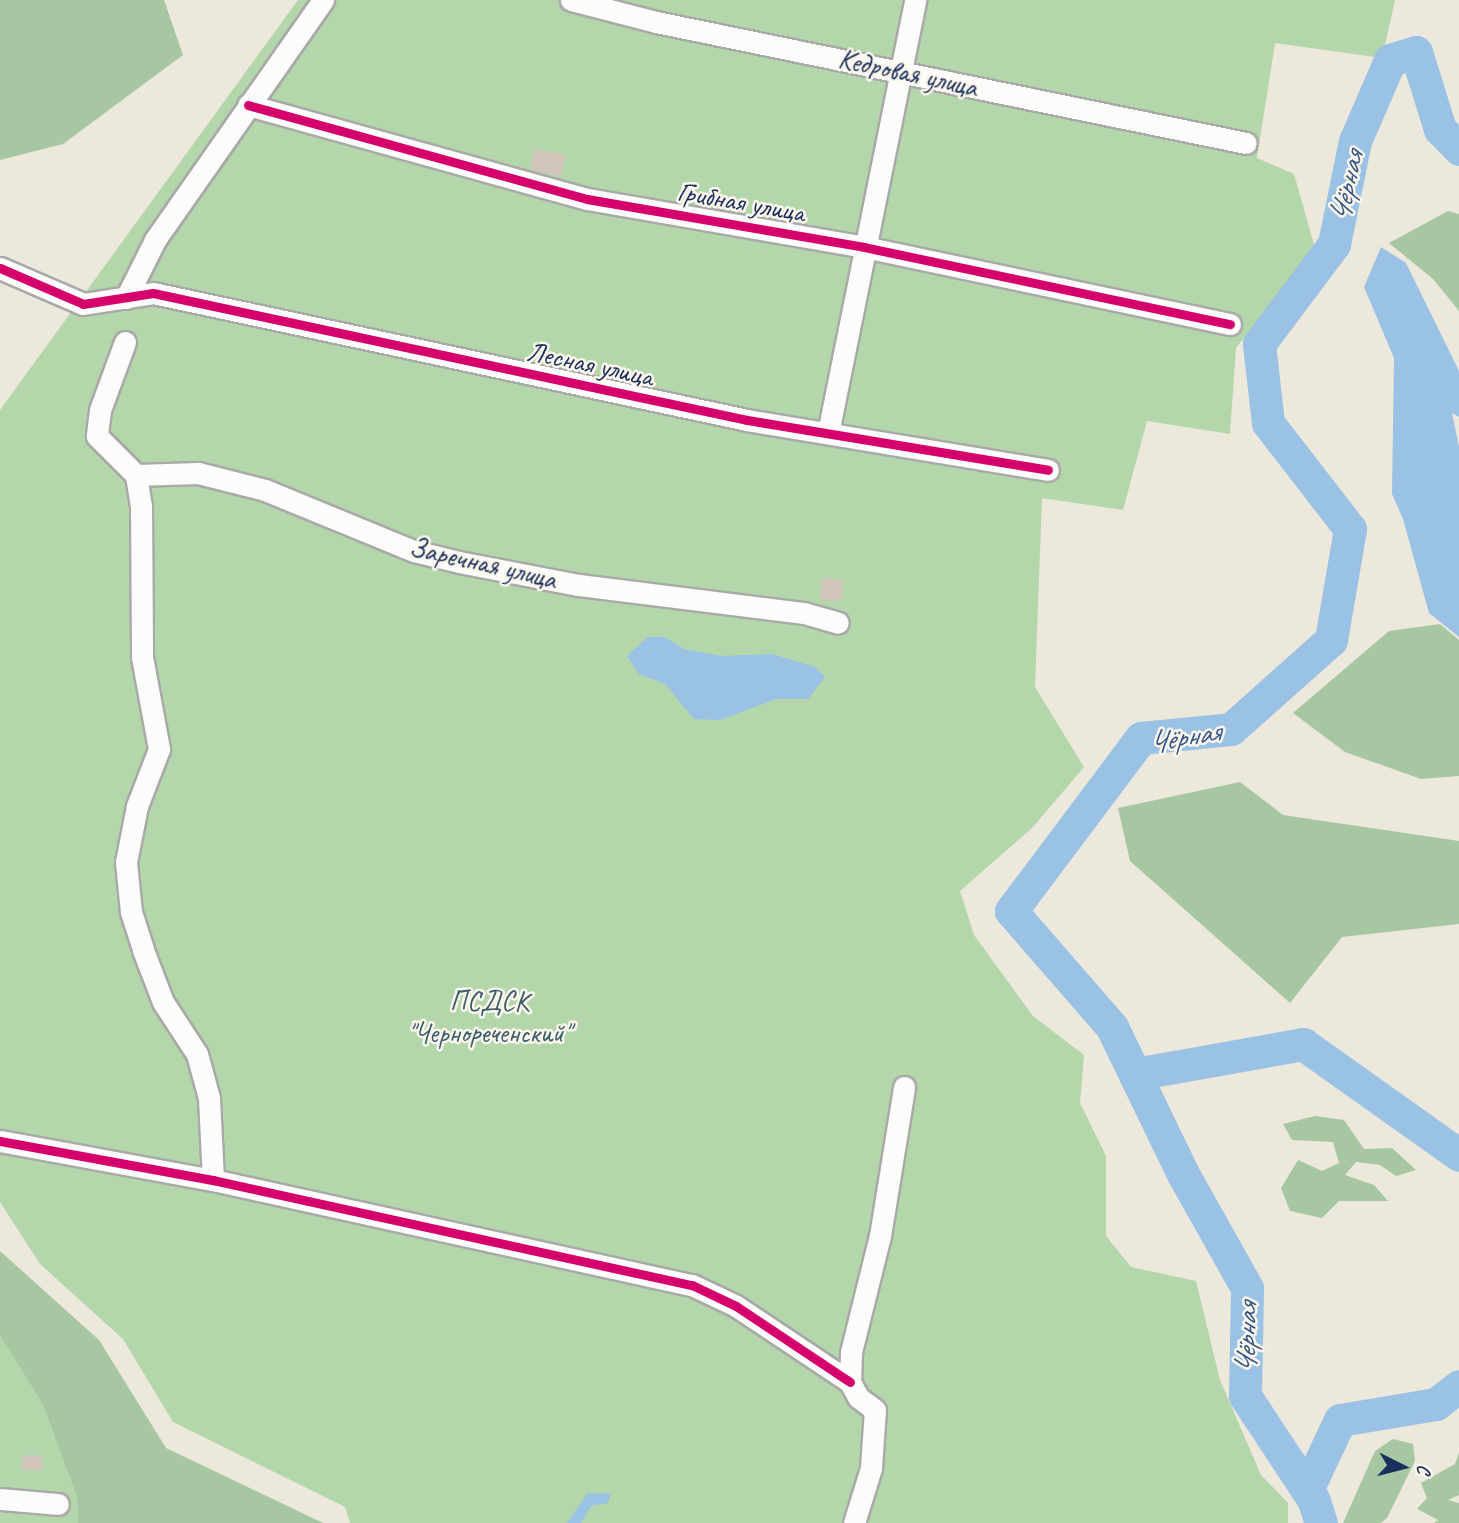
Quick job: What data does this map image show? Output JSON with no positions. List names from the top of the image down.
{
  "streets": {
    "street": [
      "Кедровая улица",
      "Грибная улица",
      "Лесная улица",
      "Заречная улица"
    ]
  },
  "water": ["Чёрная"],
  "parks": ["ПСДСК \"Чернореченский\""],
  "north": "right"
}
